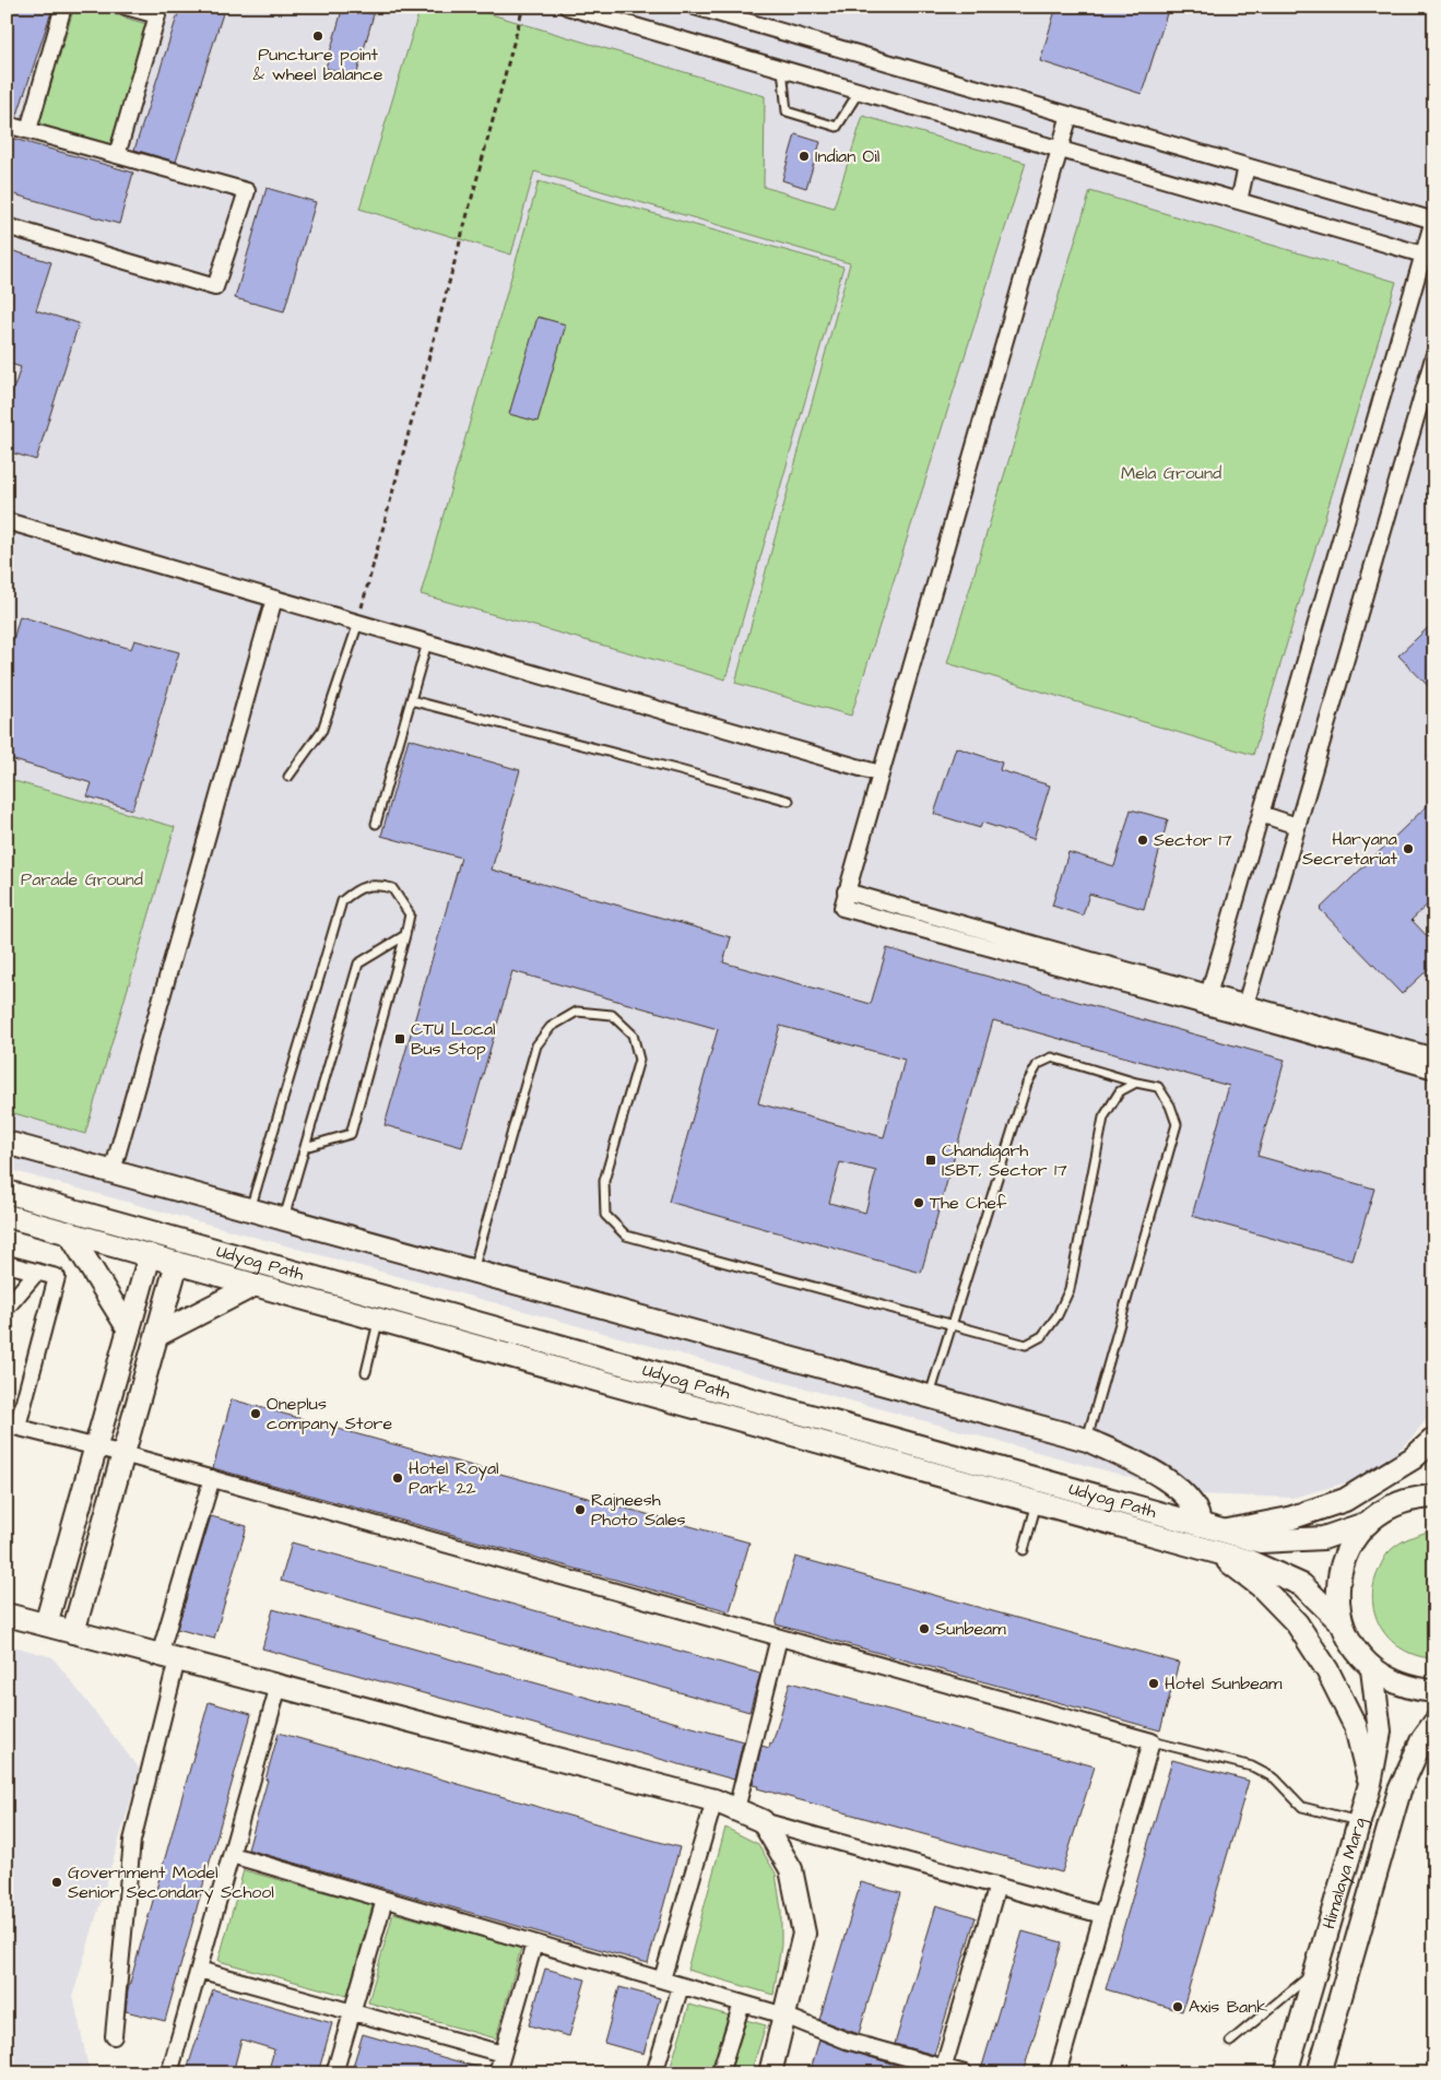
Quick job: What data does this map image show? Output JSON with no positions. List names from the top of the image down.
{
  "streets": {
    "main road": ["Udyog Path", "Himalaya Marg"]
  },
  "parks": ["Mela Ground", "Parade Ground"],
  "places": {
    "other": [
      "Puncture point & wheel balance",
      "Indian Oil",
      "Sector 17",
      "Haryana Secretariat",
      "The Chef",
      "Oneplus company Store",
      "Hotel Royal Park 22",
      "Rajneesh Photo Sales",
      "Sunbeam",
      "Hotel Sunbeam",
      "Government Model Senior Secondary School",
      "Axis Bank"
    ],
    "transit": ["CTU Local Bus Stop", "Chandigarh ISBT, Sector 17"]
  }
}
